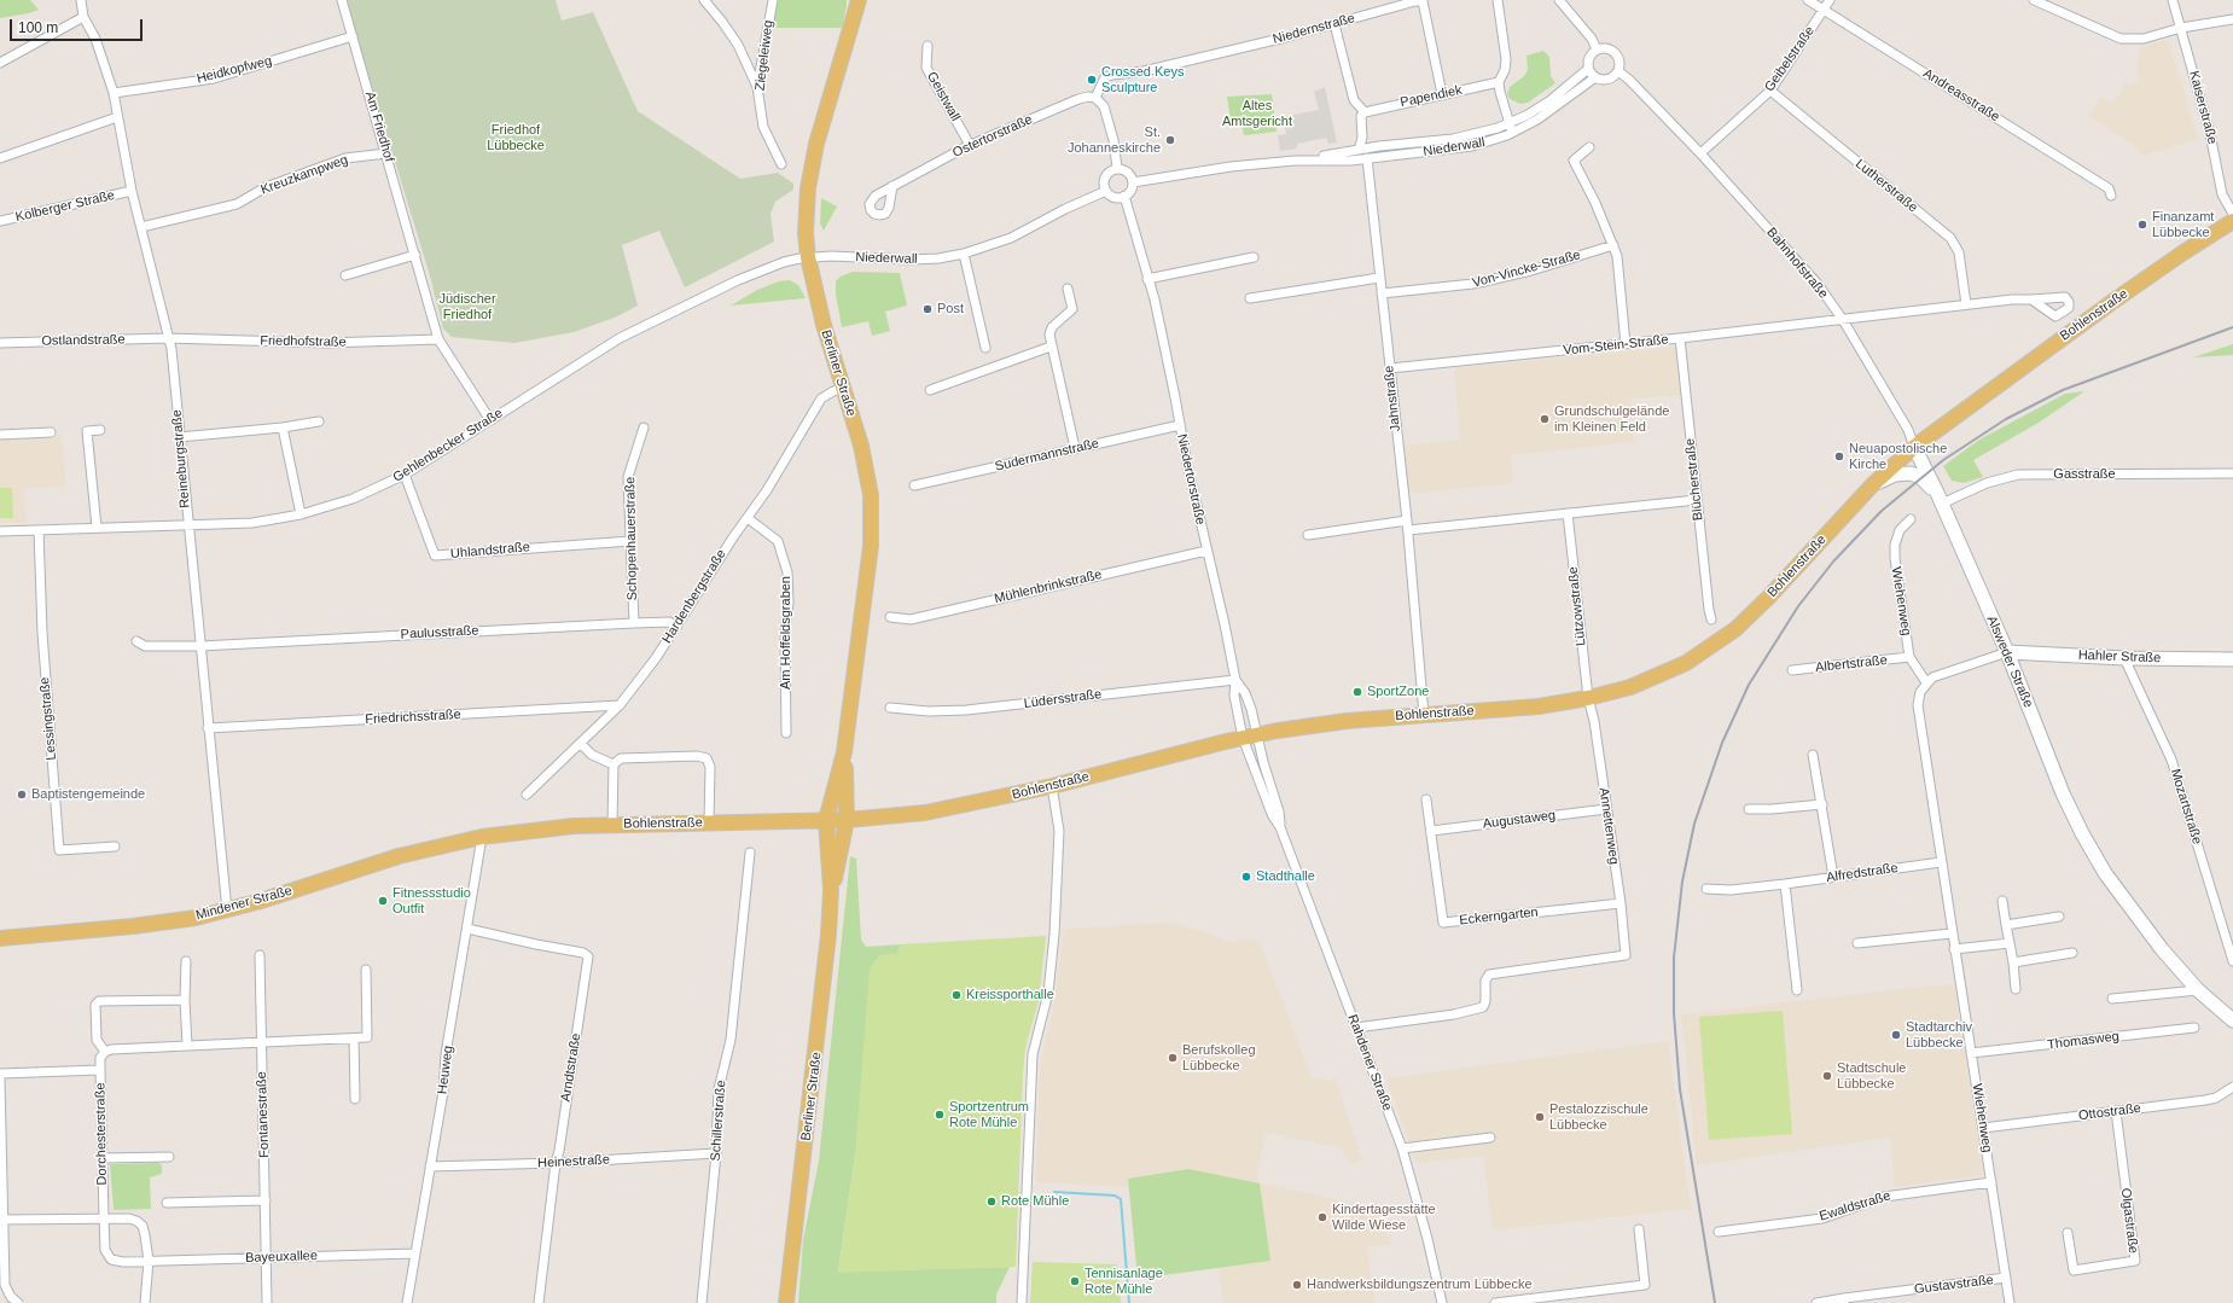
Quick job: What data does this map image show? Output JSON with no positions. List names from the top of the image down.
{
  "streets": {
    "main road": ["Bohlenstraße", "Berliner Straße", "Mindener Straße"],
    "street": [
      "Niedernstraße",
      "Ziegeleiweg",
      "Geibelstraße",
      "Heidkopfweg",
      "Andreasstraße",
      "Geistwall",
      "Papendiek",
      "Kaiserstraße",
      "Am Friedhof",
      "Ostertorstraße",
      "Niederwall",
      "Kreuzkampweg",
      "Lutherstraße",
      "Kolberger Straße",
      "Bahnhofstraße",
      "Von-Vincke-Straße",
      "Ostlandstraße",
      "Friedhofstraße",
      "Vom-Stein-Straße",
      "Jahnstraße",
      "Gehlenbecker Straße",
      "Sudermannstraße",
      "Reineburgstraße",
      "Gasstraße",
      "Niedertorstraße",
      "Blücherstraße",
      "Schopenhauerstraße",
      "Uhlandstraße",
      "Mühlenbrinkstraße",
      "Hardenbergstraße",
      "Wiehenweg",
      "Lützowstraße",
      "Paulusstraße",
      "Am Hoffeldsgraben",
      "Hahler Straße",
      "Alsweder Straße",
      "Albertstraße",
      "Lüdersstraße",
      "Friedrichsstraße",
      "Lessingstraße",
      "Mozartstraße",
      "Augustaweg",
      "Annettenweg",
      "Alfredstraße",
      "Eckerngarten",
      "Thomasweg",
      "Rahdener Straße",
      "Arndtstraße",
      "Heuweg",
      "Ottostraße",
      "Fontanestraße",
      "Schillerstraße",
      "Dorchesterstraße",
      "Heinestraße",
      "Ewaldstraße",
      "Olgastraße",
      "Bayeuxallee",
      "Gustavstraße"
    ]
  },
  "crossings": [
    ["Niedernstraße", "Papendiek"],
    ["Niedernstraße", "Ostertorstraße"],
    ["Geibelstraße", "Andreasstraße"],
    ["Geibelstraße", "Lutherstraße"],
    ["Geibelstraße", "Bahnhofstraße"],
    ["Heidkopfweg", "Am Friedhof"],
    ["Heidkopfweg", "Reineburgstraße"],
    ["Geistwall", "Ostertorstraße"],
    ["Am Friedhof", "Kreuzkampweg"],
    ["Am Friedhof", "Friedhofstraße"],
    ["Am Friedhof", "Gehlenbecker Straße"],
    ["Niederwall", "Bahnhofstraße"],
    ["Niederwall", "Berliner Straße"],
    ["Niederwall", "Jahnstraße"],
    ["Niederwall", "Gehlenbecker Straße"],
    ["Niederwall", "Niedertorstraße"],
    ["Kreuzkampweg", "Reineburgstraße"],
    ["Kolberger Straße", "Reineburgstraße"],
    ["Bahnhofstraße", "Vom-Stein-Straße"],
    ["Bahnhofstraße", "Alsweder Straße"],
    ["Von-Vincke-Straße", "Jahnstraße"],
    ["Bohlenstraße", "Berliner Straße"],
    ["Bohlenstraße", "Jahnstraße"],
    ["Bohlenstraße", "Niedertorstraße"],
    ["Bohlenstraße", "Lützowstraße"],
    ["Bohlenstraße", "Alsweder Straße"],
    ["Bohlenstraße", "Annettenweg"],
    ["Bohlenstraße", "Mindener Straße"],
    ["Bohlenstraße", "Rahdener Straße"],
    ["Bohlenstraße", "Heuweg"],
    ["Ostlandstraße", "Friedhofstraße"],
    ["Ostlandstraße", "Reineburgstraße"],
    ["Friedhofstraße", "Reineburgstraße"],
    ["Vom-Stein-Straße", "Jahnstraße"],
    ["Vom-Stein-Straße", "Blücherstraße"],
    ["Vom-Stein-Straße", "Alsweder Straße"],
    ["Berliner Straße", "Gehlenbecker Straße"],
    ["Berliner Straße", "Hardenbergstraße"],
    ["Gehlenbecker Straße", "Reineburgstraße"],
    ["Gehlenbecker Straße", "Uhlandstraße"],
    ["Gehlenbecker Straße", "Lessingstraße"],
    ["Sudermannstraße", "Niedertorstraße"],
    ["Reineburgstraße", "Paulusstraße"],
    ["Reineburgstraße", "Friedrichsstraße"],
    ["Reineburgstraße", "Mindener Straße"],
    ["Gasstraße", "Alsweder Straße"],
    ["Niedertorstraße", "Mühlenbrinkstraße"],
    ["Niedertorstraße", "Lüdersstraße"],
    ["Niedertorstraße", "Rahdener Straße"],
    ["Schopenhauerstraße", "Uhlandstraße"],
    ["Schopenhauerstraße", "Paulusstraße"],
    ["Hardenbergstraße", "Paulusstraße"],
    ["Hardenbergstraße", "Am Hoffeldsgraben"],
    ["Hardenbergstraße", "Friedrichsstraße"],
    ["Wiehenweg", "Albertstraße"],
    ["Wiehenweg", "Alfredstraße"],
    ["Wiehenweg", "Thomasweg"],
    ["Wiehenweg", "Ottostraße"],
    ["Wiehenweg", "Ewaldstraße"],
    ["Wiehenweg", "Gustavstraße"],
    ["Lützowstraße", "Annettenweg"],
    ["Hahler Straße", "Alsweder Straße"],
    ["Hahler Straße", "Mozartstraße"],
    ["Augustaweg", "Annettenweg"],
    ["Augustaweg", "Eckerngarten"],
    ["Annettenweg", "Eckerngarten"],
    ["Annettenweg", "Rahdener Straße"],
    ["Mindener Straße", "Heuweg"],
    ["Arndtstraße", "Heuweg"],
    ["Arndtstraße", "Heinestraße"],
    ["Heuweg", "Heinestraße"],
    ["Heuweg", "Bayeuxallee"],
    ["Ottostraße", "Olgastraße"],
    ["Fontanestraße", "Bayeuxallee"],
    ["Schillerstraße", "Heinestraße"],
    ["Dorchesterstraße", "Bayeuxallee"]
  ],
  "parks": ["Altes Amtsgericht", "Friedhof Lübbecke", "Jüdischer Friedhof"],
  "places": [
    "Crossed Keys Sculpture",
    "St. Johanneskirche",
    "Finanzamt Lübbecke",
    "Post",
    "Grundschulgelände im Kleinen Feld",
    "Neuapostolische Kirche",
    "SportZone",
    "Baptistengemeinde",
    "Stadthalle",
    "Fitnessstudio Outfit",
    "Kreissporthalle",
    "Stadtarchiv Lübbecke",
    "Berufskolleg Lübbecke",
    "Stadtschule Lübbecke",
    "Sportzentrum Rote Mühle",
    "Pestalozzischule Lübbecke",
    "Rote Mühle",
    "Kindertagesstätte Wilde Wiese",
    "Tennisanlage Rote Mühle",
    "Handwerksbildungszentrum Lübbecke"
  ],
  "scale_bar": "100 m"
}
